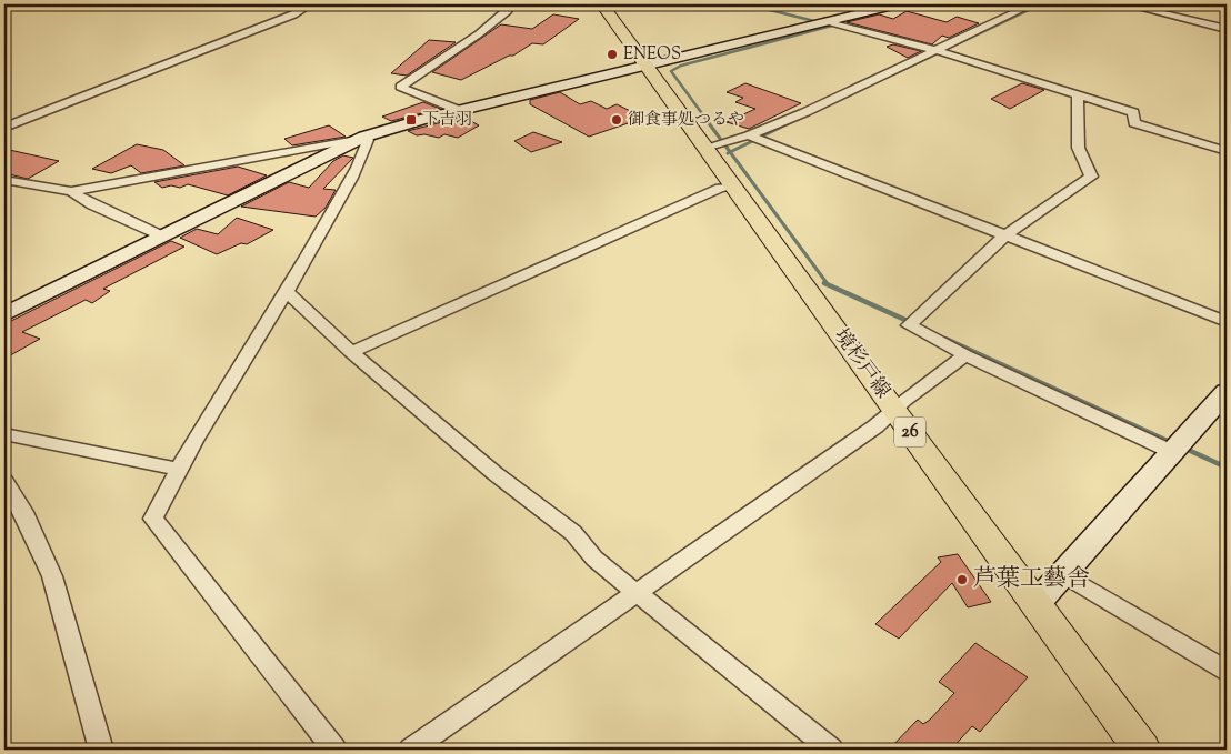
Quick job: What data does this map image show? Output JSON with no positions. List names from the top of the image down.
{
  "streets": {
    "main road": ["境杉戸線", "26"]
  },
  "places": {
    "other": ["ENEOS", "御食事処つるや", "芦葉工藝舎"],
    "transit": ["下吉羽"]
  }
}
